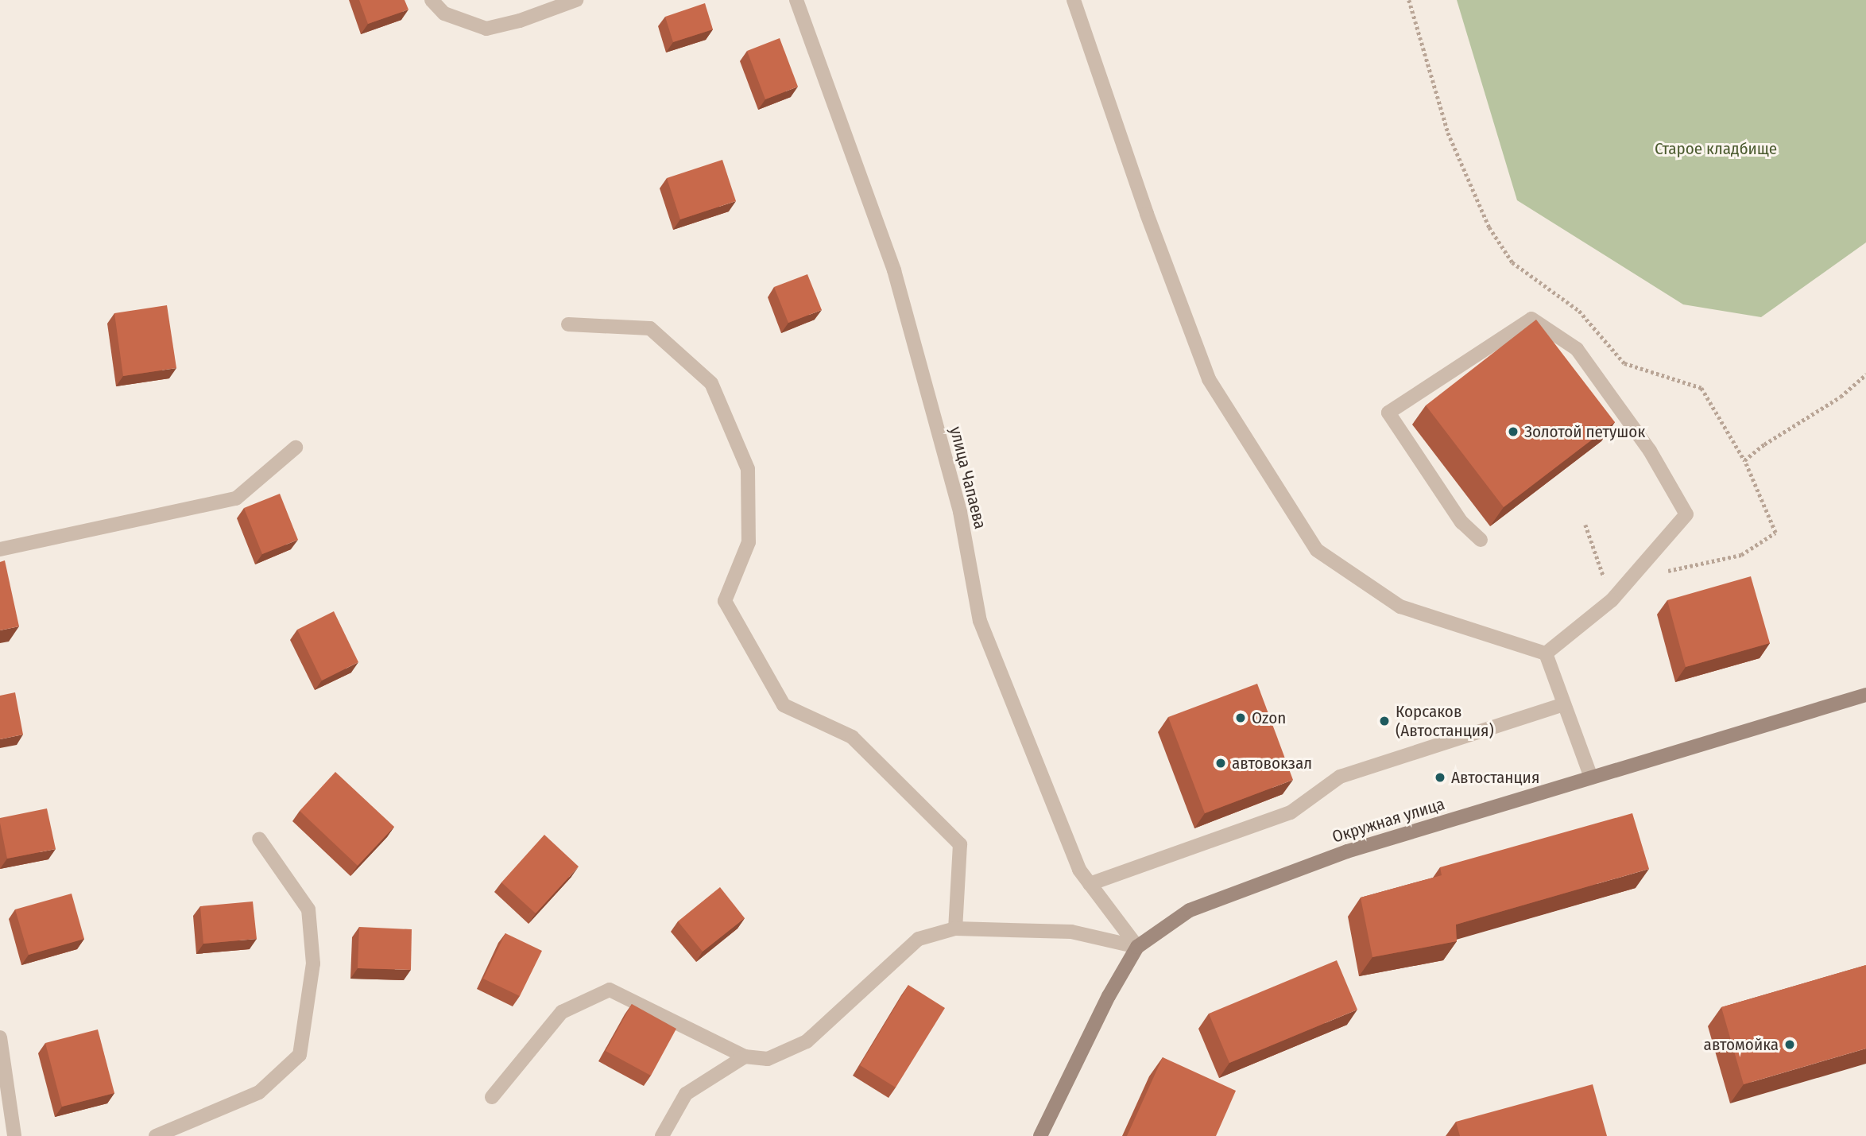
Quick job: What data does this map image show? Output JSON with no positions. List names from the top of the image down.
{
  "streets": {
    "main road": ["Окружная улица"],
    "street": ["улица Чапаева"]
  },
  "crossings": [
    ["улица Чапаева", "Окружная улица"]
  ],
  "parks": ["Старое кладбище"],
  "places": [
    "Золотой петушок",
    "Ozon",
    "Корсаков (Автостанция)",
    "автовокзал",
    "Автостанция",
    "автомойка"
  ]
}
